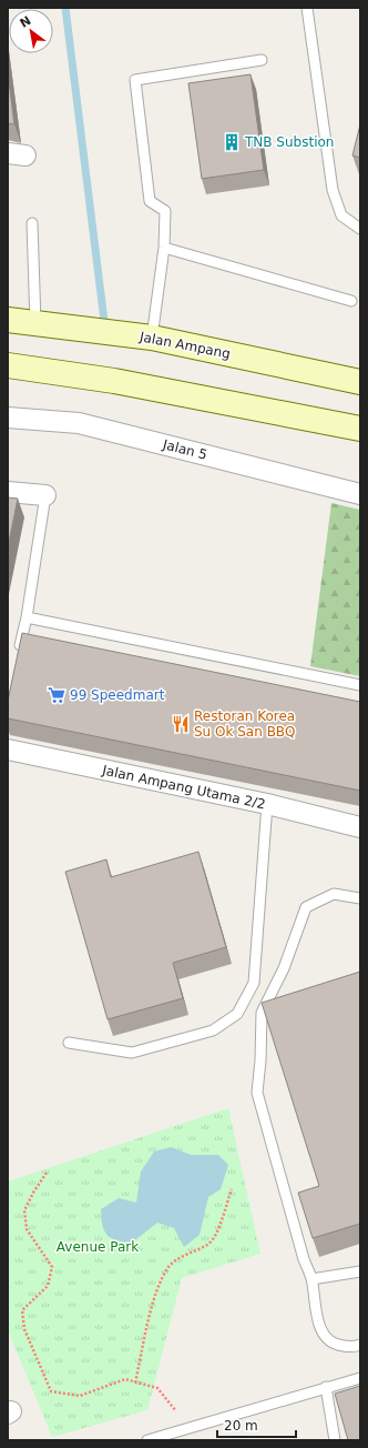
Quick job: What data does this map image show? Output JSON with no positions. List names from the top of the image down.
{
  "streets": {
    "main road": ["Jalan Ampang"],
    "street": ["Jalan 5", "Jalan Ampang Utama 2/2"]
  },
  "parks": ["Avenue Park"],
  "places": {
    "building": ["TNB Substion"],
    "supermarket": ["99 Speedmart"],
    "restaurant": ["Restoran Korea Su Ok San BBQ"]
  },
  "scale_bar": "20 m",
  "north": "top left"
}
